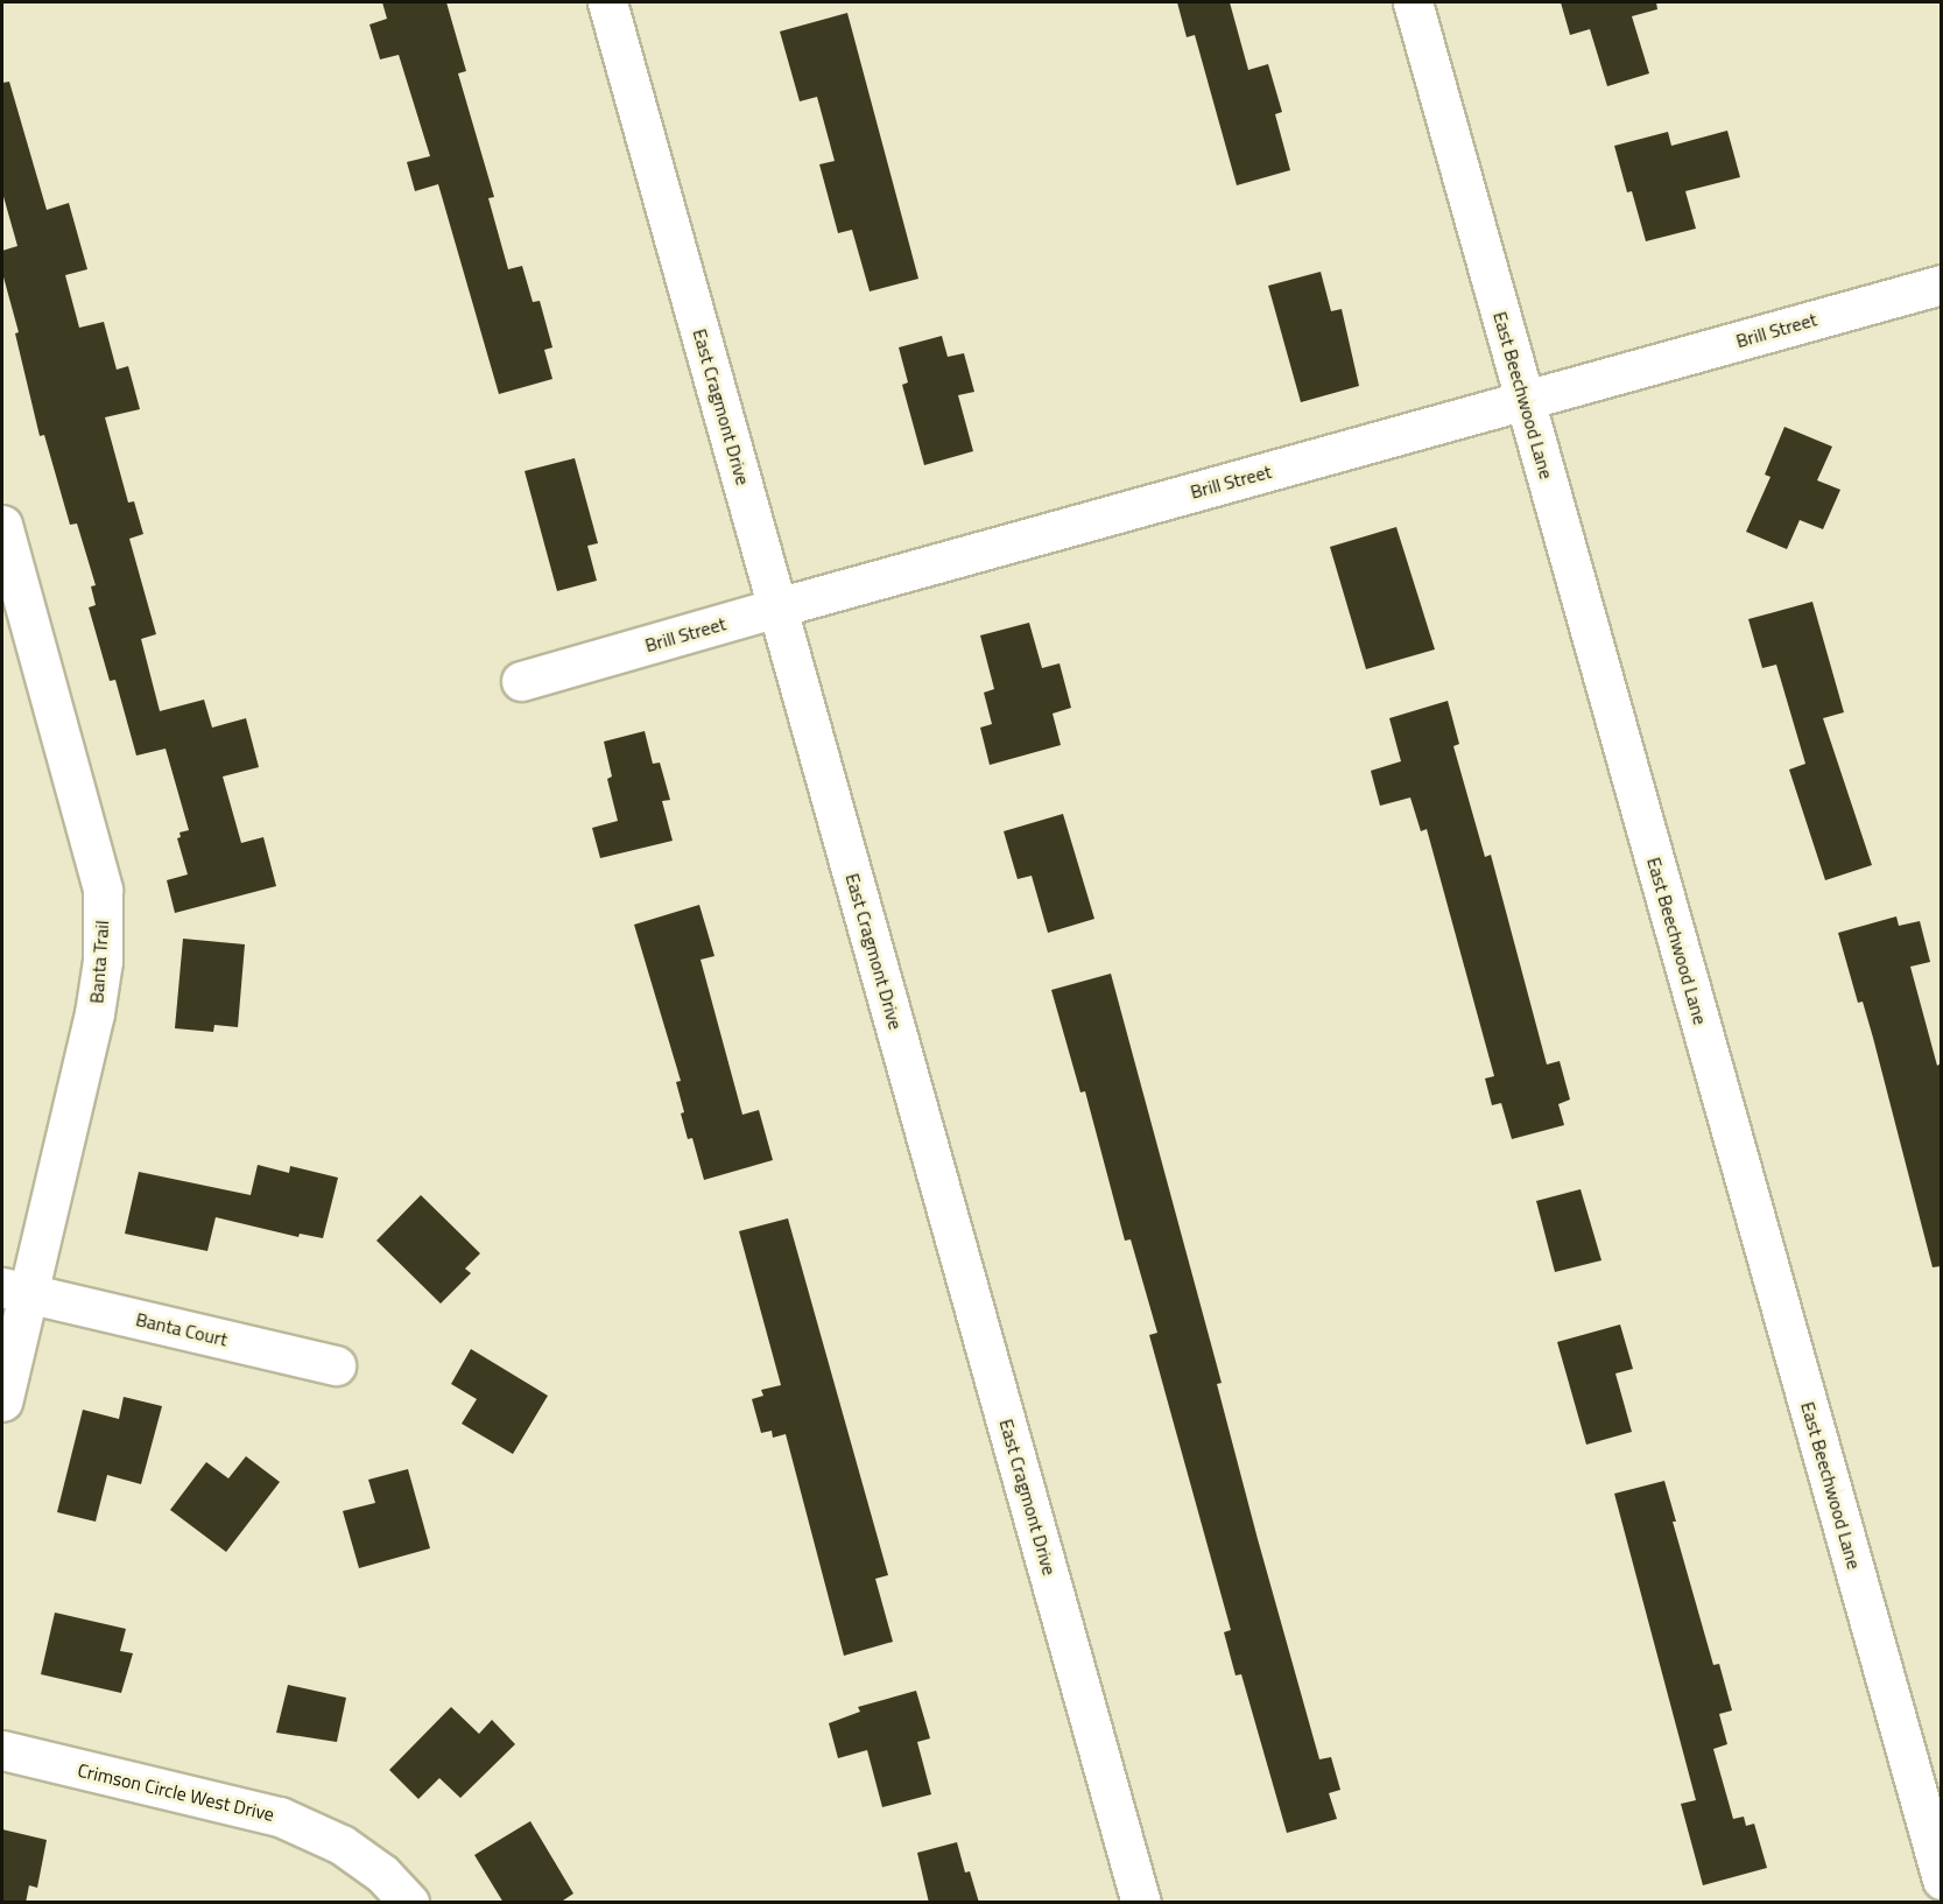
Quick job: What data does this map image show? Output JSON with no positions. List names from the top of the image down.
{
  "streets": {
    "street": [
      "Brill Street",
      "East Beechwood Lane",
      "East Cragmont Drive",
      "Banta Trail",
      "Banta Court",
      "Crimson Circle West Drive"
    ]
  },
  "crossings": [
    ["Brill Street", "East Beechwood Lane"],
    ["Brill Street", "East Cragmont Drive"],
    ["Banta Trail", "Banta Court"]
  ]
}
